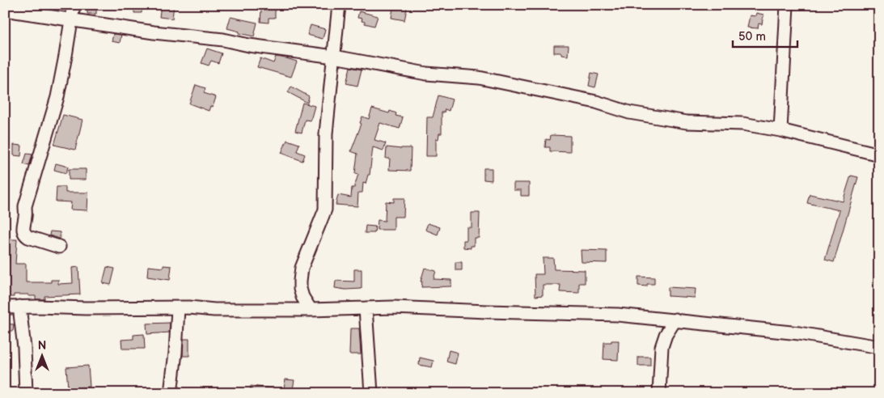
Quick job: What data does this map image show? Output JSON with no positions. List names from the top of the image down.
{
  "scale_bar": "50 m",
  "north": "top"
}
